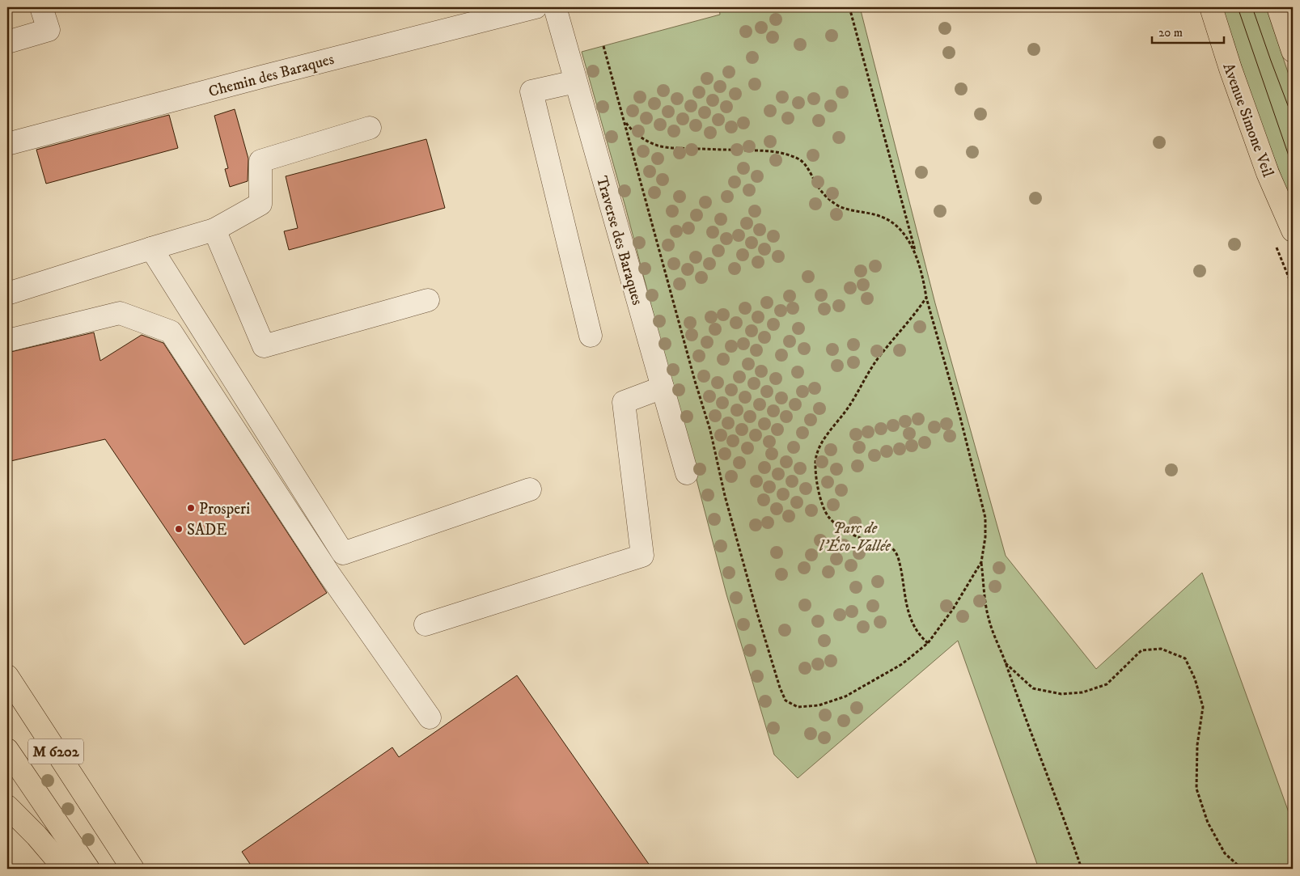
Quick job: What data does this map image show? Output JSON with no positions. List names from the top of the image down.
{
  "streets": {
    "main road": ["Avenue Simone Veil", "M 6202"],
    "street": ["Chemin des Baraques", "Traverse des Baraques"]
  },
  "parks": ["Parc de l'Éco-Vallée"],
  "places": ["Prosperi", "SADE"],
  "scale_bar": "20 m"
}
